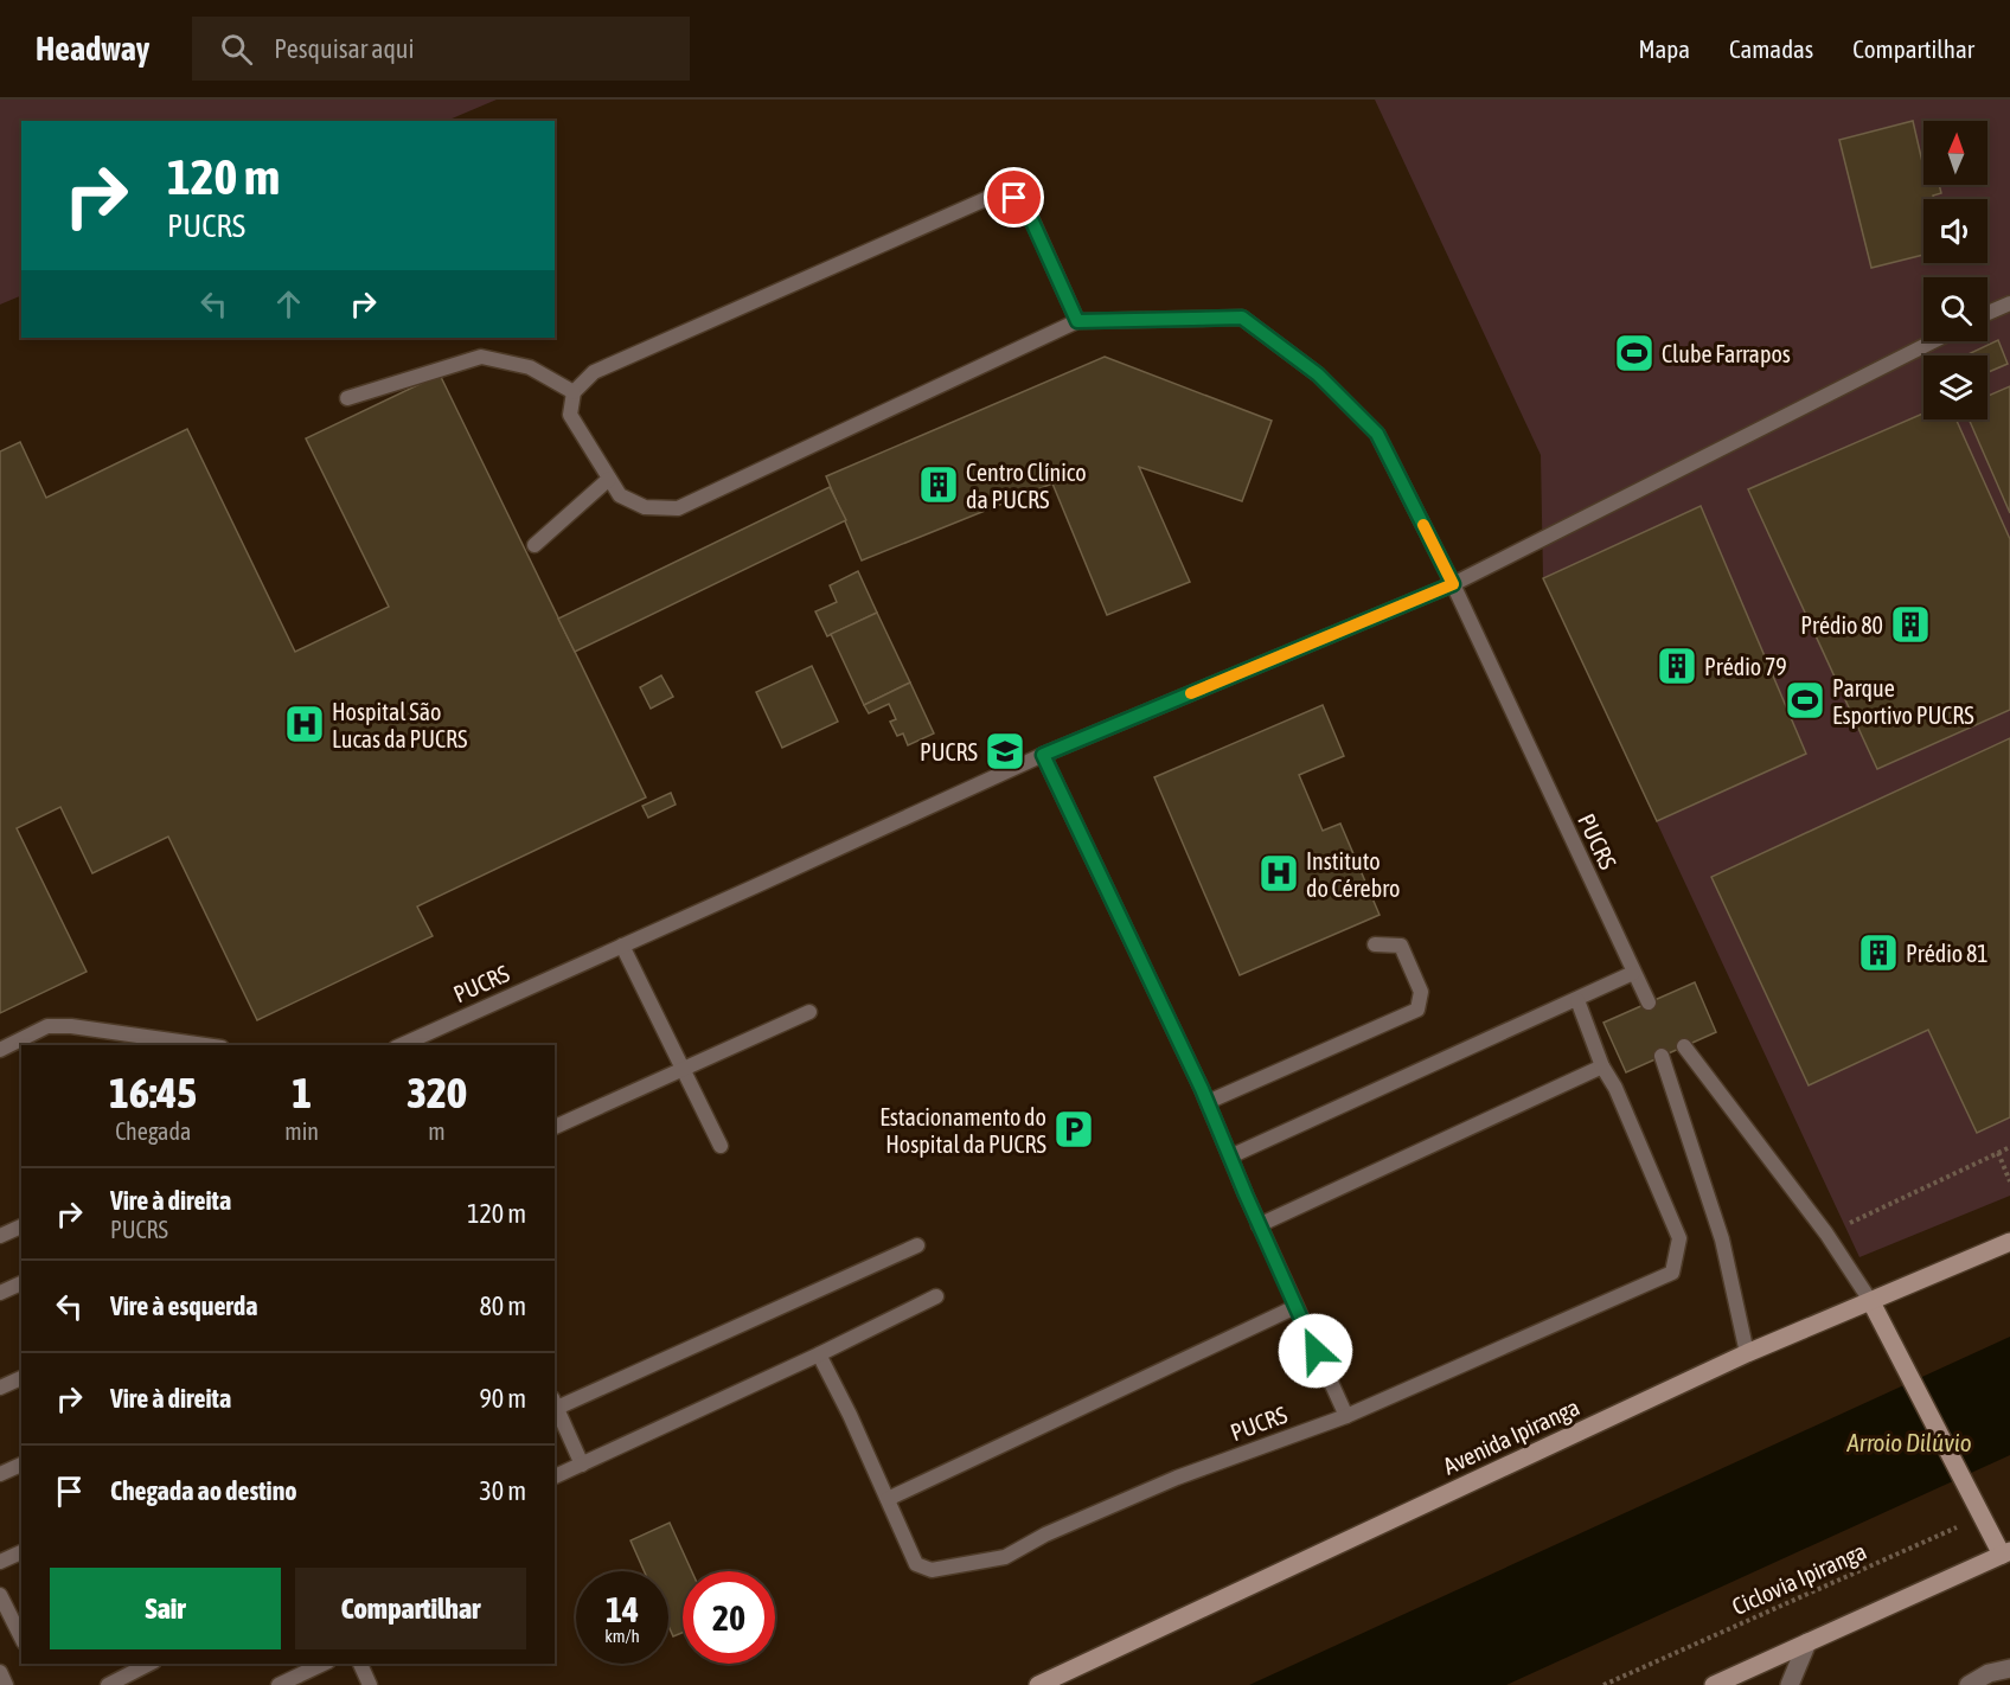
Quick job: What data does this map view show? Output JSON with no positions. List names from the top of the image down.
{
  "streets": {
    "main road": ["Avenida Ipiranga"],
    "lane": ["PUCRS"],
    "path": ["Ciclovia Ipiranga"]
  },
  "water": ["Arroio Dilúvio"],
  "places": {
    "sports": ["Clube Farrapos", "Parque Esportivo PUCRS"],
    "building": [
      "Centro Clínico da PUCRS",
      "Prédio 80",
      "Prédio 79",
      "Prédio 81"
    ],
    "hospital": ["Hospital São Lucas da PUCRS", "Instituto do Cérebro"],
    "school or university": ["PUCRS"],
    "parking": ["Estacionamento do Hospital da PUCRS"]
  },
  "north": "top",
  "page": {
    "header": "Headway",
    "search": "Pesquisar aqui",
    "nav": ["Mapa", "Camadas", "Compartilhar"],
    "turn": ["120 m", "PUCRS"],
    "eta": [
      "16:45",
      "Chegada",
      "1",
      "min",
      "320",
      "m"
    ],
    "list": [
      {
        "name": "Vire à direita",
        "note": "PUCRS",
        "value": "120 m"
      },
      {
        "name": "Vire à esquerda",
        "value": "80 m"
      },
      {
        "name": "Vire à direita",
        "value": "90 m"
      },
      {
        "name": "Chegada ao destino",
        "value": "30 m"
      }
    ],
    "buttons": ["Sair", "Compartilhar"],
    "speed": "14 km/h",
    "limit": "20"
  }
}
